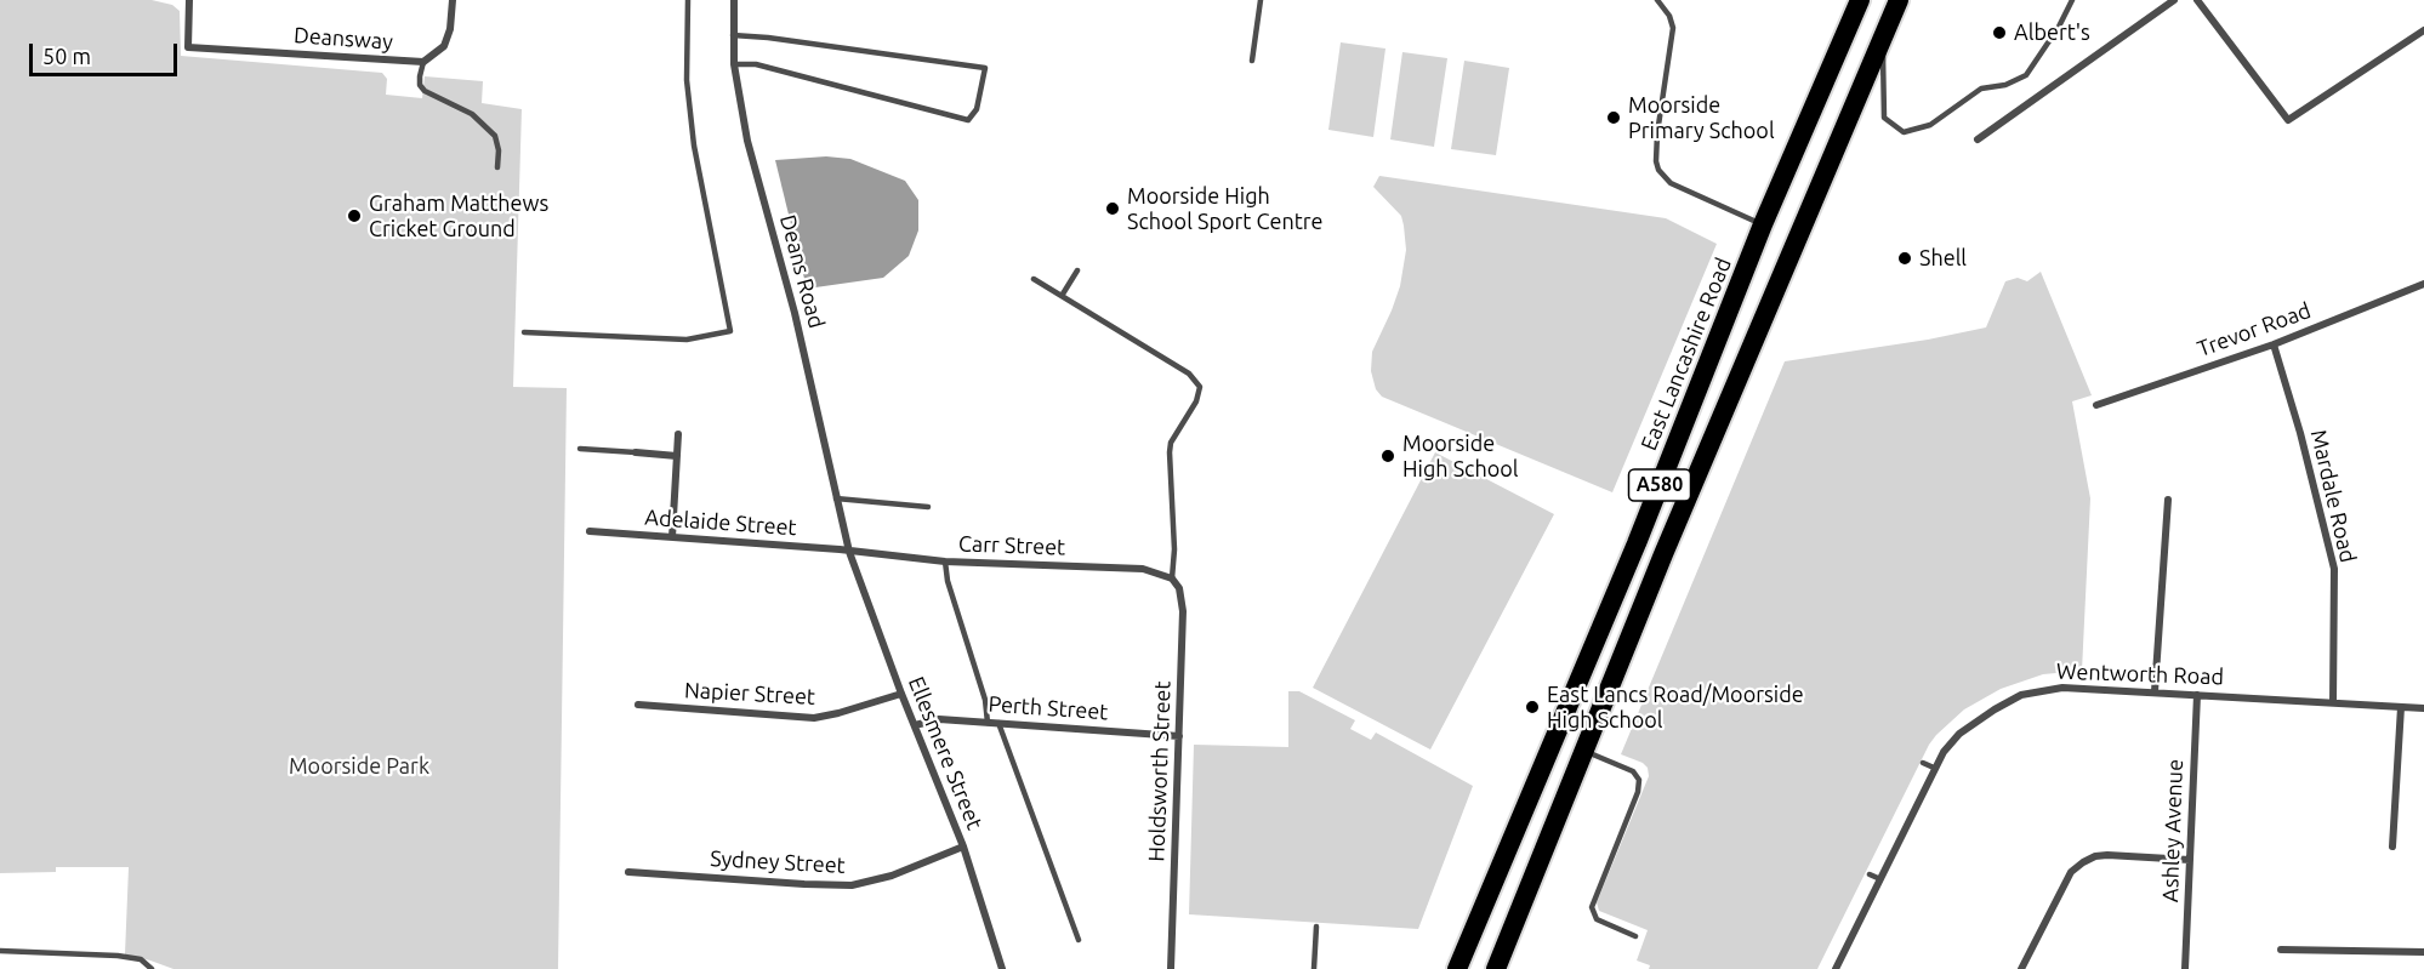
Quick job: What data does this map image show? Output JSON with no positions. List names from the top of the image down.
{
  "streets": {
    "highway": ["East Lancashire Road", "A580"],
    "street": [
      "Deansway",
      "Deans Road",
      "Trevor Road",
      "Mardale Road",
      "Adelaide Street",
      "Carr Street",
      "Wentworth Road",
      "Napier Street",
      "Perth Street",
      "Ellesmere Street",
      "Holdsworth Street",
      "Ashley Avenue",
      "Sydney Street"
    ]
  },
  "crossings": [
    ["Deans Road", "Adelaide Street"],
    ["Deans Road", "Carr Street"],
    ["Deans Road", "Ellesmere Street"],
    ["Trevor Road", "Mardale Road"],
    ["Mardale Road", "Wentworth Road"],
    ["Adelaide Street", "Carr Street"],
    ["Adelaide Street", "Ellesmere Street"],
    ["Carr Street", "Ellesmere Street"],
    ["Carr Street", "Holdsworth Street"],
    ["Wentworth Road", "Ashley Avenue"],
    ["Napier Street", "Ellesmere Street"],
    ["Perth Street", "Ellesmere Street"],
    ["Perth Street", "Holdsworth Street"],
    ["Ellesmere Street", "Sydney Street"]
  ],
  "parks": ["Moorside Park"],
  "places": [
    "Albert's",
    "Moorside Primary School",
    "Moorside High School Sport Centre",
    "Graham Matthews Cricket Ground",
    "Shell",
    "Moorside High School",
    "East Lancs Road/Moorside High School"
  ],
  "scale_bar": "50 m"
}
